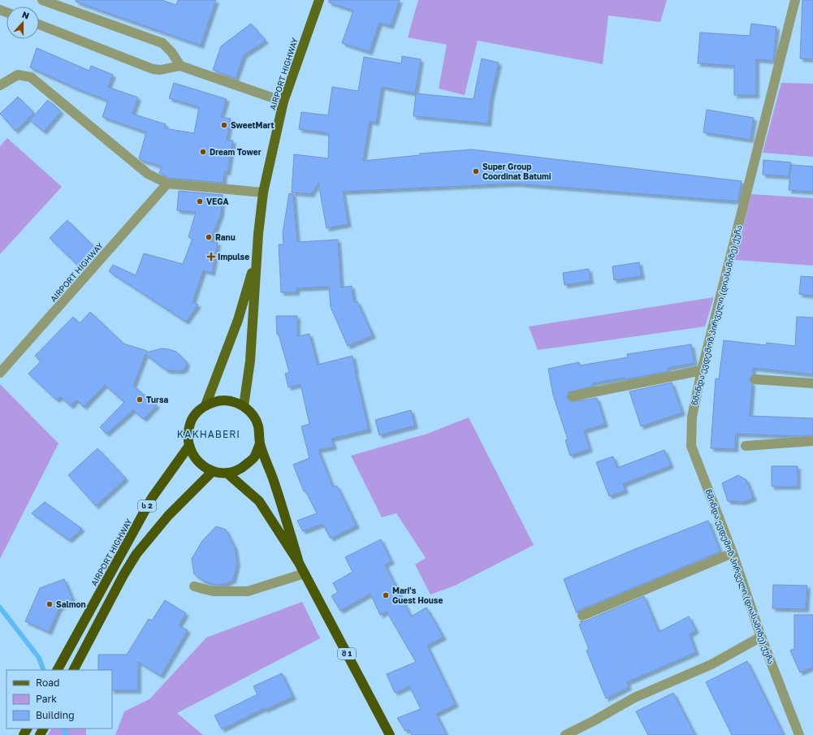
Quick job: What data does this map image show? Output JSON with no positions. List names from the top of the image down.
{
  "streets": {
    "highway": ["AIRPORT HIGHWAY", "ს 2", "შ 1"],
    "street": ["წმინდა ევდემოზ პირველი (დიასამიზე) ქუჩა"]
  },
  "crossings": [
    ["AIRPORT HIGHWAY", "ს 2"],
    ["AIRPORT HIGHWAY", "შ 1"],
    ["ს 2", "შ 1"]
  ],
  "districts": ["KAKHABERI"],
  "places": {
    "other": [
      "SweetMart",
      "Dream Tower",
      "Super Group Coordinat Batumi",
      "VEGA",
      "Ranu",
      "Tursa",
      "Mari's Guest House",
      "Salmon"
    ],
    "health": ["Impulse"]
  },
  "legend": ["Road", "Park", "Building"],
  "north": "top"
}
